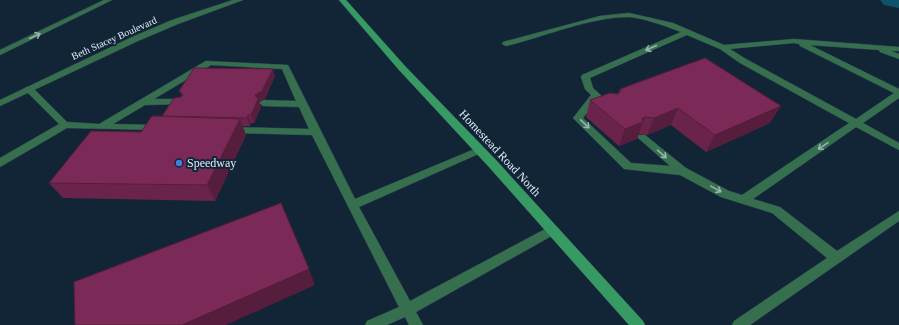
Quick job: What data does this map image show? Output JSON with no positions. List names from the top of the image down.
{
  "streets": {
    "main road": ["Homestead Road North"],
    "street": ["Beth Stacey Boulevard"]
  },
  "places": ["Speedway"]
}
